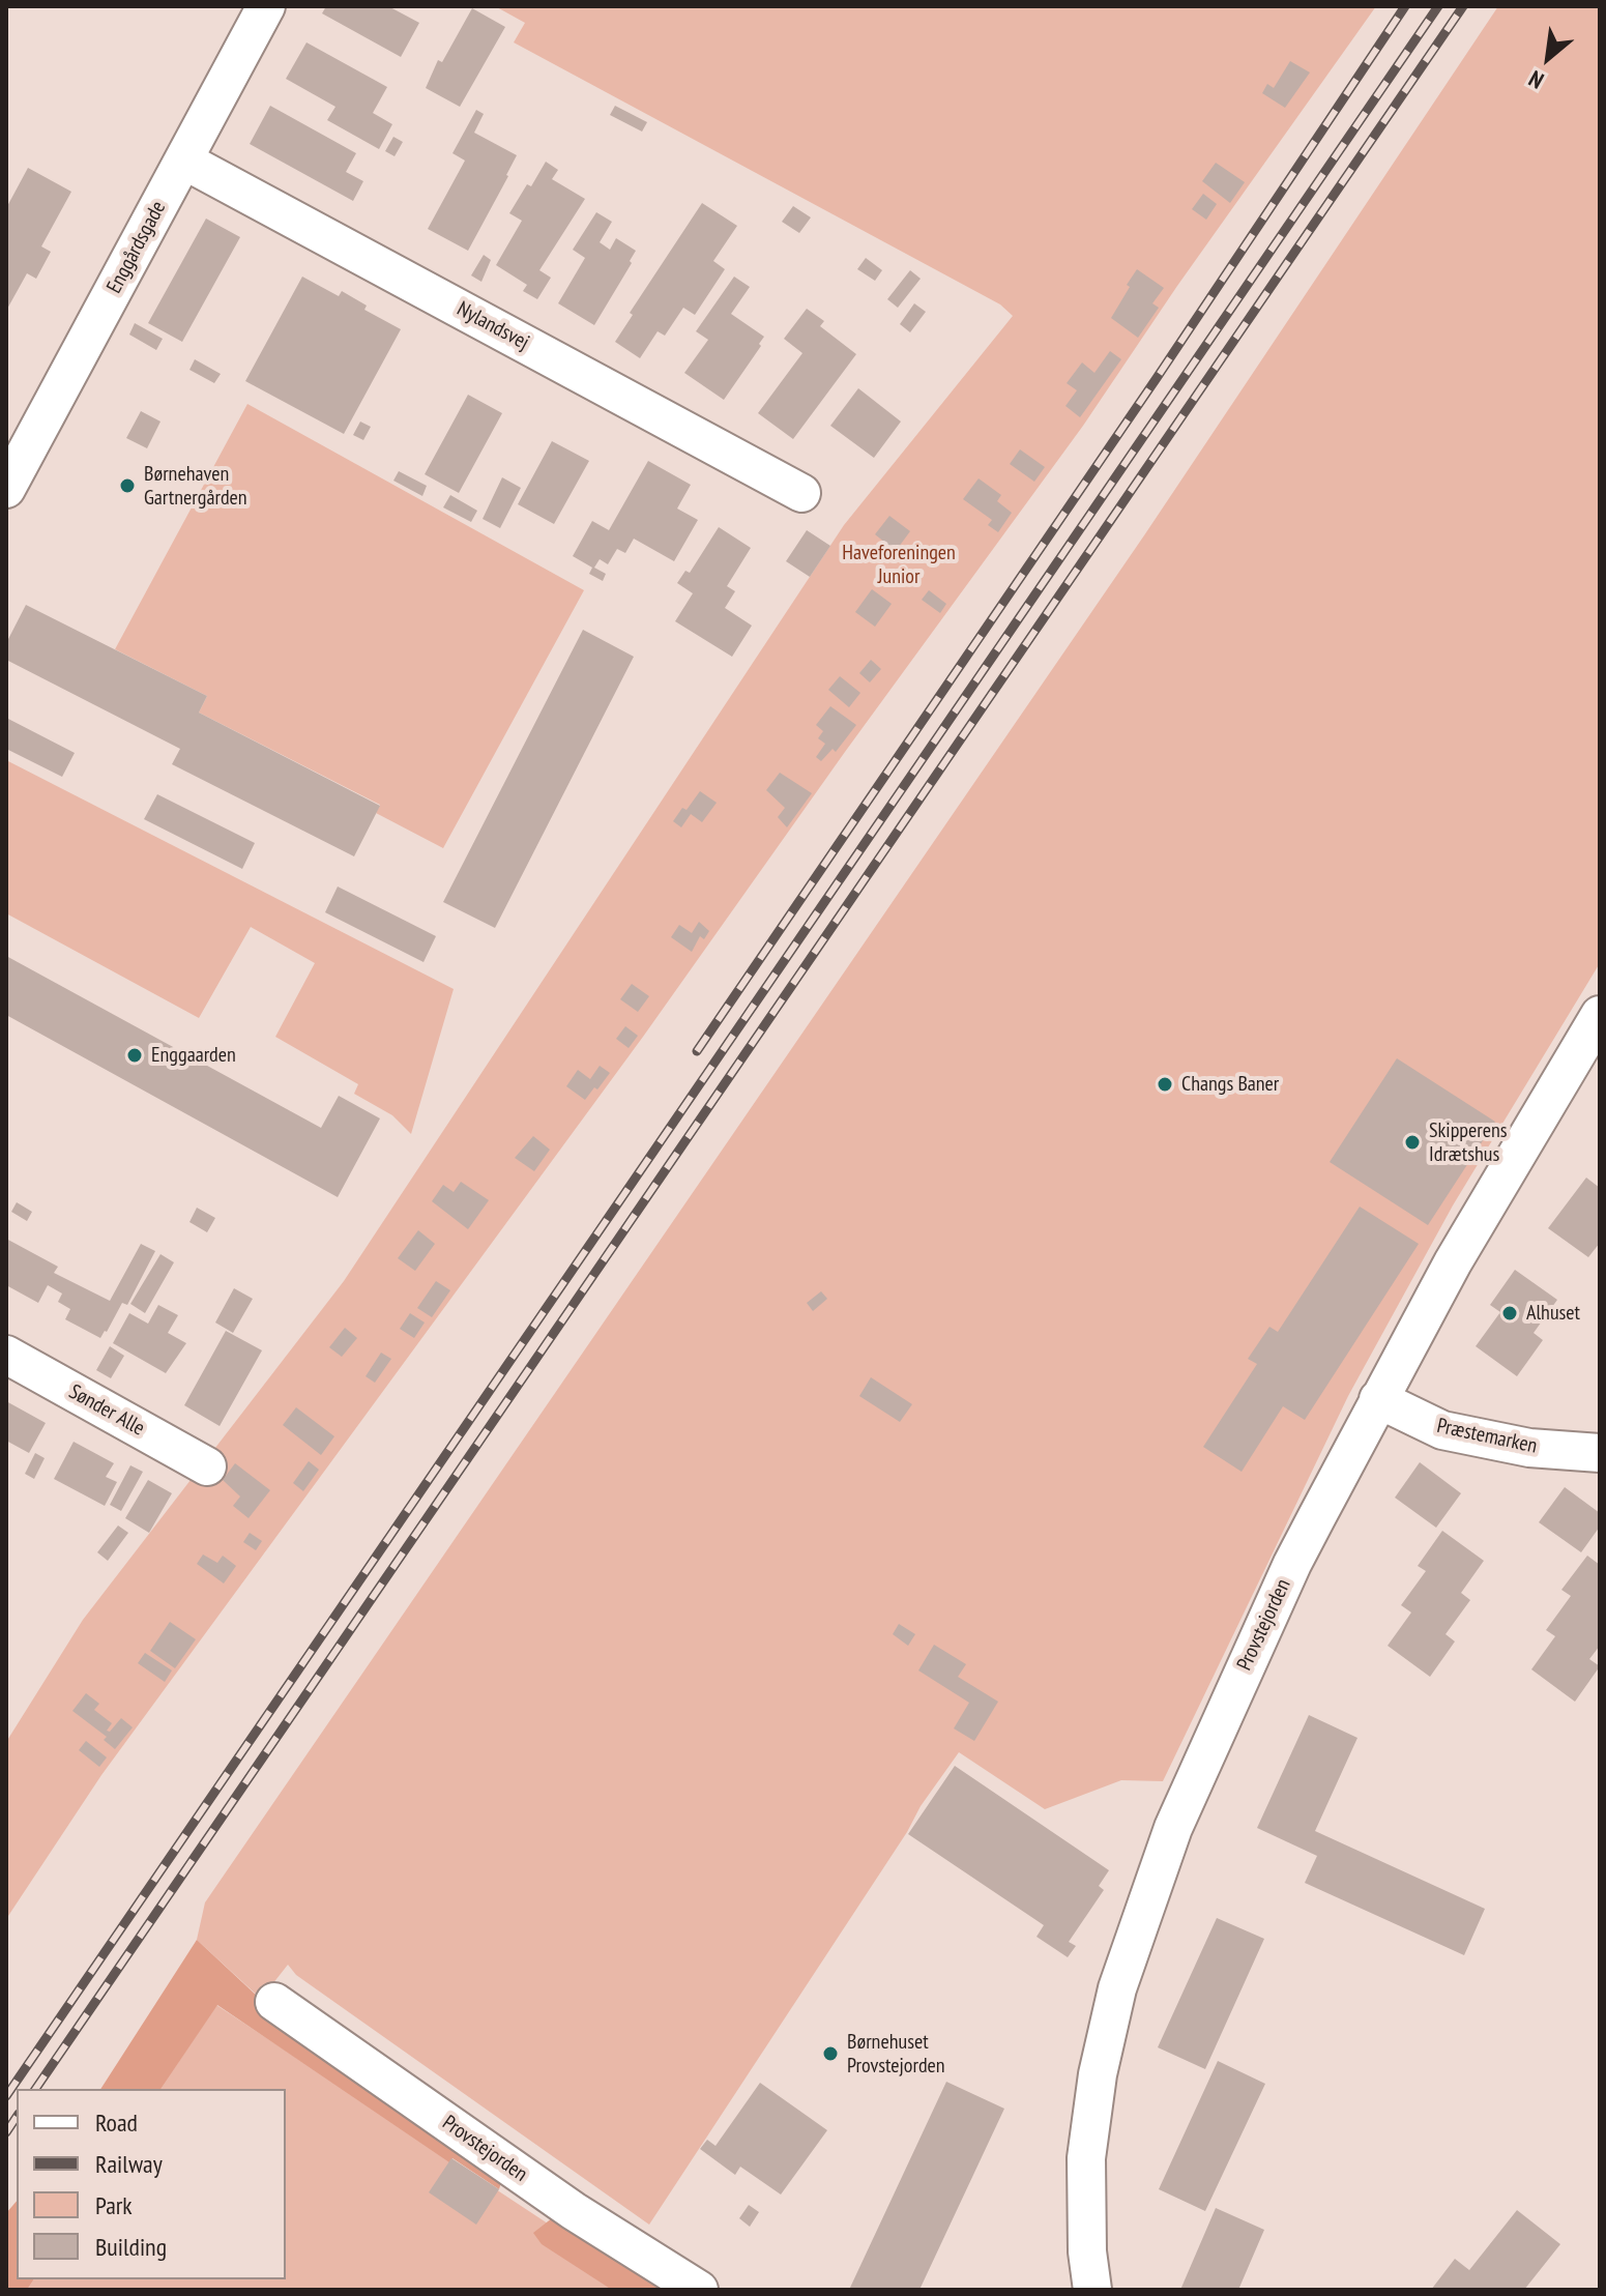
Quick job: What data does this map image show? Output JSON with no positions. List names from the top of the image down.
{
  "streets": {
    "street": [
      "Enggårdsgade",
      "Nylandsvej",
      "Sønder Alle",
      "Præstemarken",
      "Provstejorden"
    ]
  },
  "crossings": [
    ["Enggårdsgade", "Nylandsvej"],
    ["Præstemarken", "Provstejorden"]
  ],
  "parks": ["Haveforeningen Junior"],
  "places": [
    "Børnehaven Gartnergården",
    "Enggaarden",
    "Changs Baner",
    "Skipperens Idrætshus",
    "Alhuset",
    "Børnehuset Provstejorden"
  ],
  "legend": [
    "Road",
    "Railway",
    "Park",
    "Building"
  ],
  "north": "bottom left"
}
